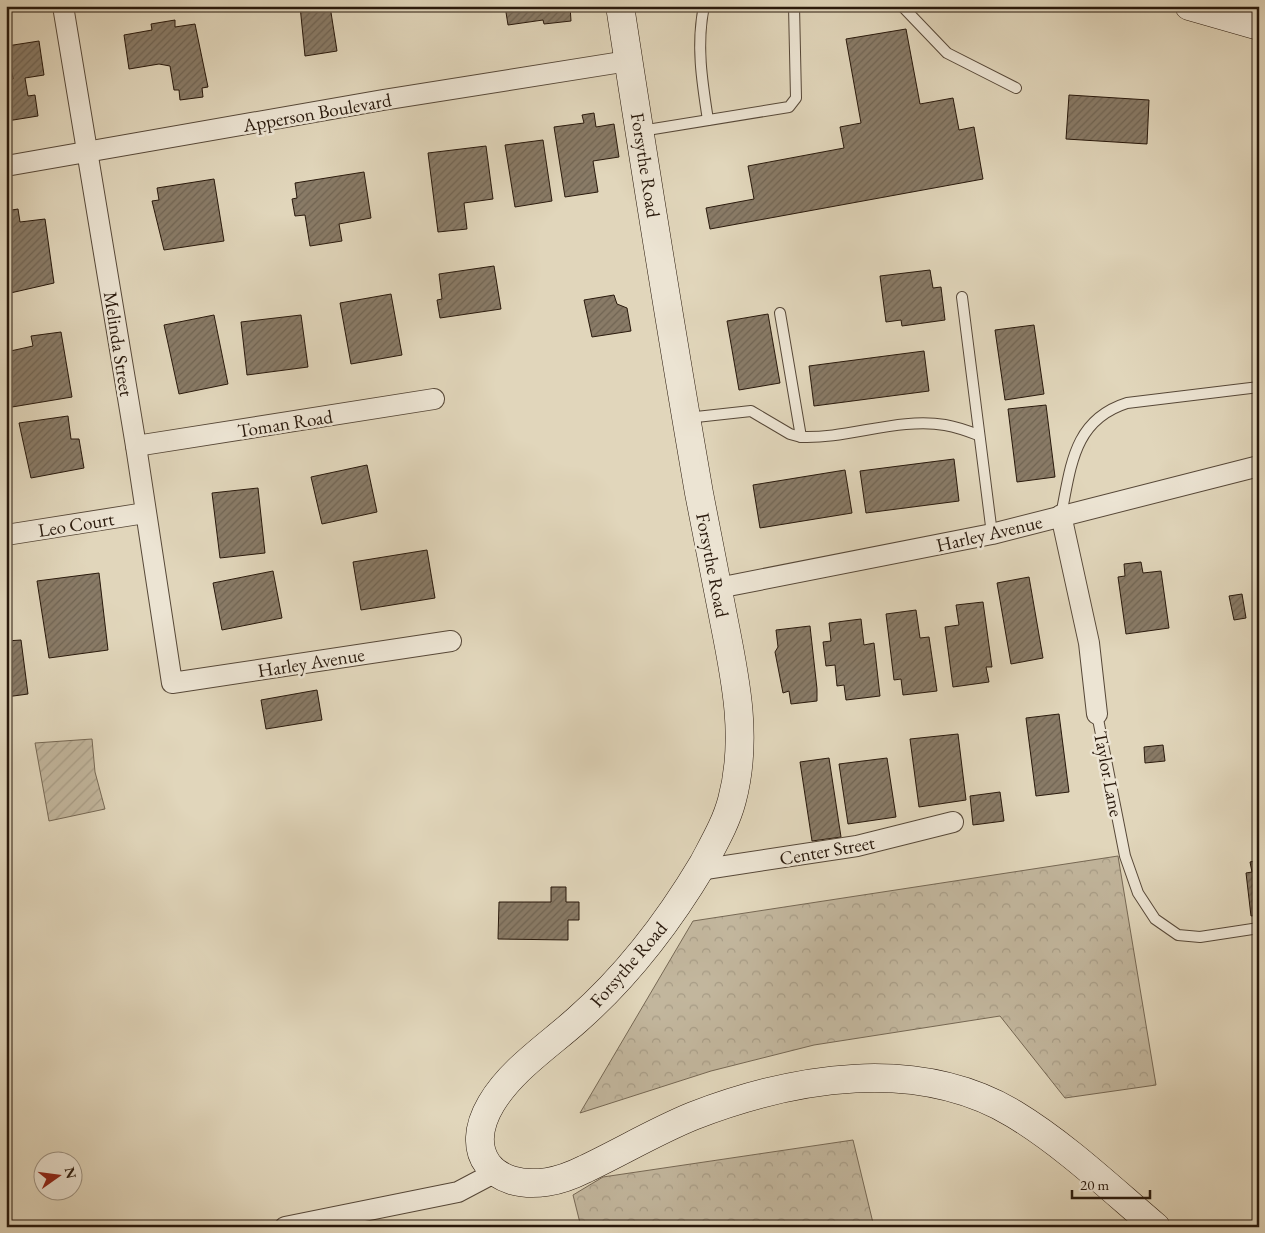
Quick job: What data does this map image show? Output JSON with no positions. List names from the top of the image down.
{
  "streets": {
    "street": [
      "Apperson Boulevard",
      "Forsythe Road",
      "Melinda Street",
      "Toman Road",
      "Leo Court",
      "Harley Avenue",
      "Taylor Lane",
      "Center Street"
    ]
  },
  "crossings": [
    ["Apperson Boulevard", "Forsythe Road"],
    ["Apperson Boulevard", "Melinda Street"],
    ["Forsythe Road", "Harley Avenue"],
    ["Forsythe Road", "Center Street"],
    ["Melinda Street", "Toman Road"],
    ["Melinda Street", "Leo Court"],
    ["Melinda Street", "Harley Avenue"],
    ["Harley Avenue", "Taylor Lane"]
  ],
  "scale_bar": "20 m",
  "north": "right"
}
